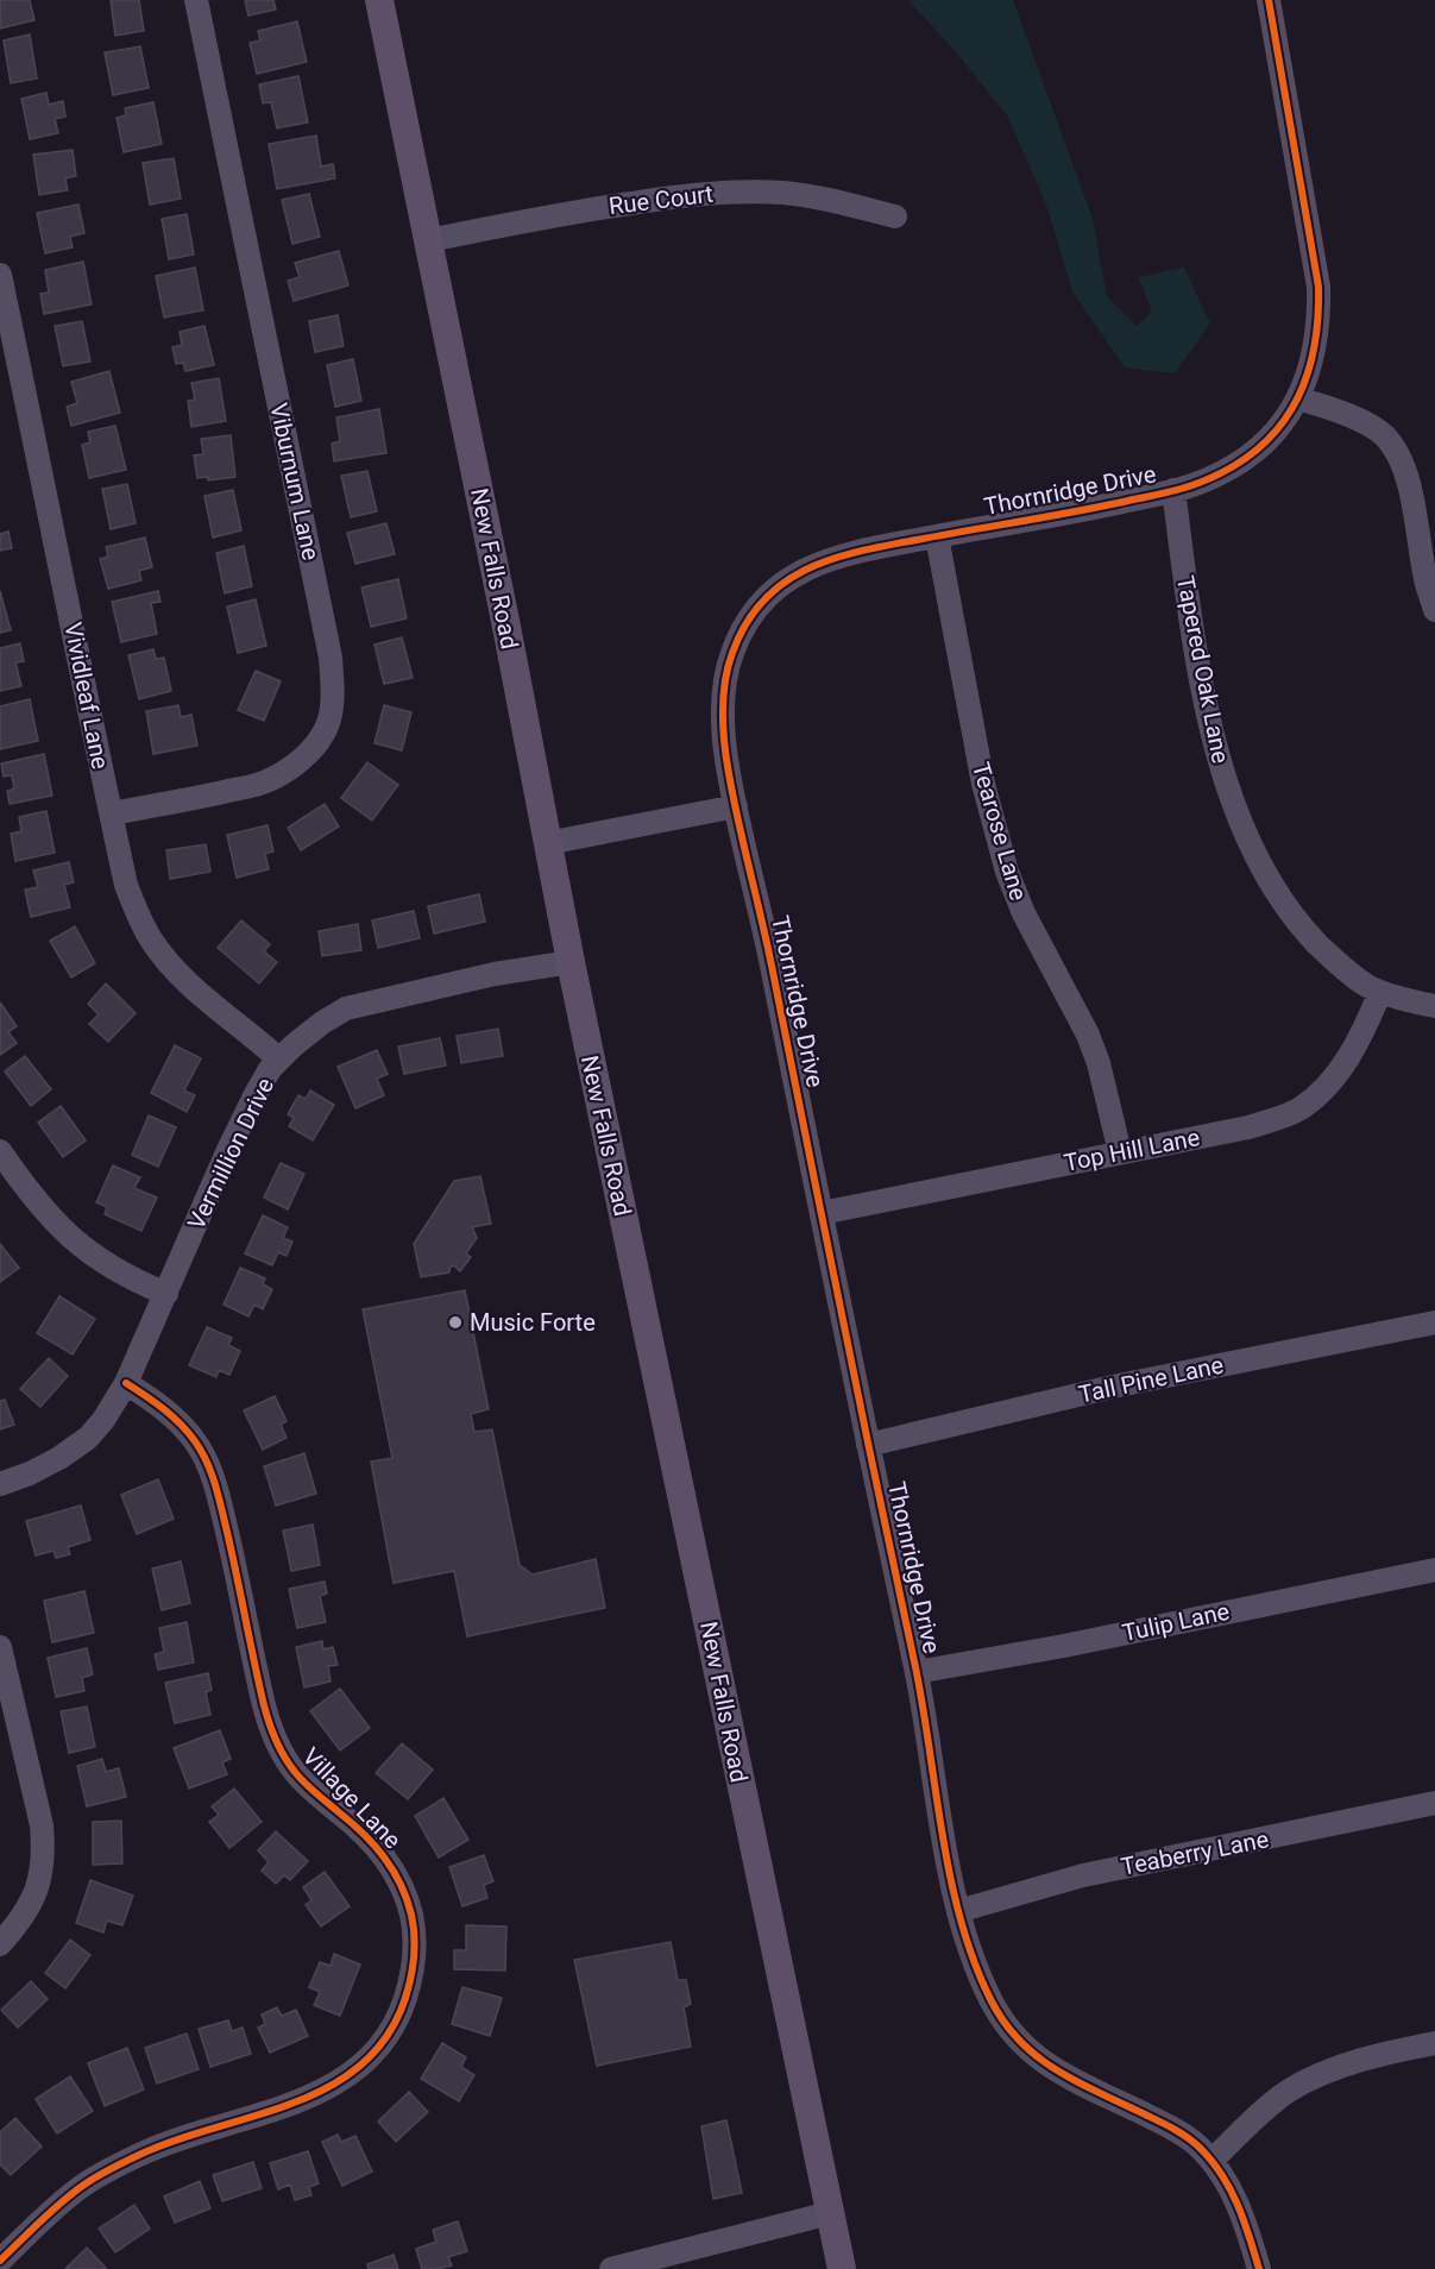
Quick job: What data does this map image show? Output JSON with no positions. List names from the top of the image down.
{
  "streets": {
    "main road": ["New Falls Road"],
    "street": [
      "Rue Court",
      "Viburnum Lane",
      "Thornridge Drive",
      "Tapered Oak Lane",
      "Vividleaf Lane",
      "Tearose Lane",
      "Top Hill Lane",
      "Vermillion Drive",
      "Tall Pine Lane",
      "Tulip Lane",
      "Village Lane",
      "Teaberry Lane"
    ]
  },
  "crossings": [
    ["Rue Court", "New Falls Road"],
    ["Viburnum Lane", "Vividleaf Lane"],
    ["Thornridge Drive", "Tapered Oak Lane"],
    ["Thornridge Drive", "Tearose Lane"],
    ["Thornridge Drive", "Top Hill Lane"],
    ["Thornridge Drive", "Tall Pine Lane"],
    ["Thornridge Drive", "Tulip Lane"],
    ["Thornridge Drive", "Teaberry Lane"],
    ["New Falls Road", "Vermillion Drive"],
    ["Tapered Oak Lane", "Top Hill Lane"],
    ["Vividleaf Lane", "Vermillion Drive"],
    ["Tearose Lane", "Top Hill Lane"],
    ["Vermillion Drive", "Village Lane"]
  ],
  "places": ["Music Forte"]
}
